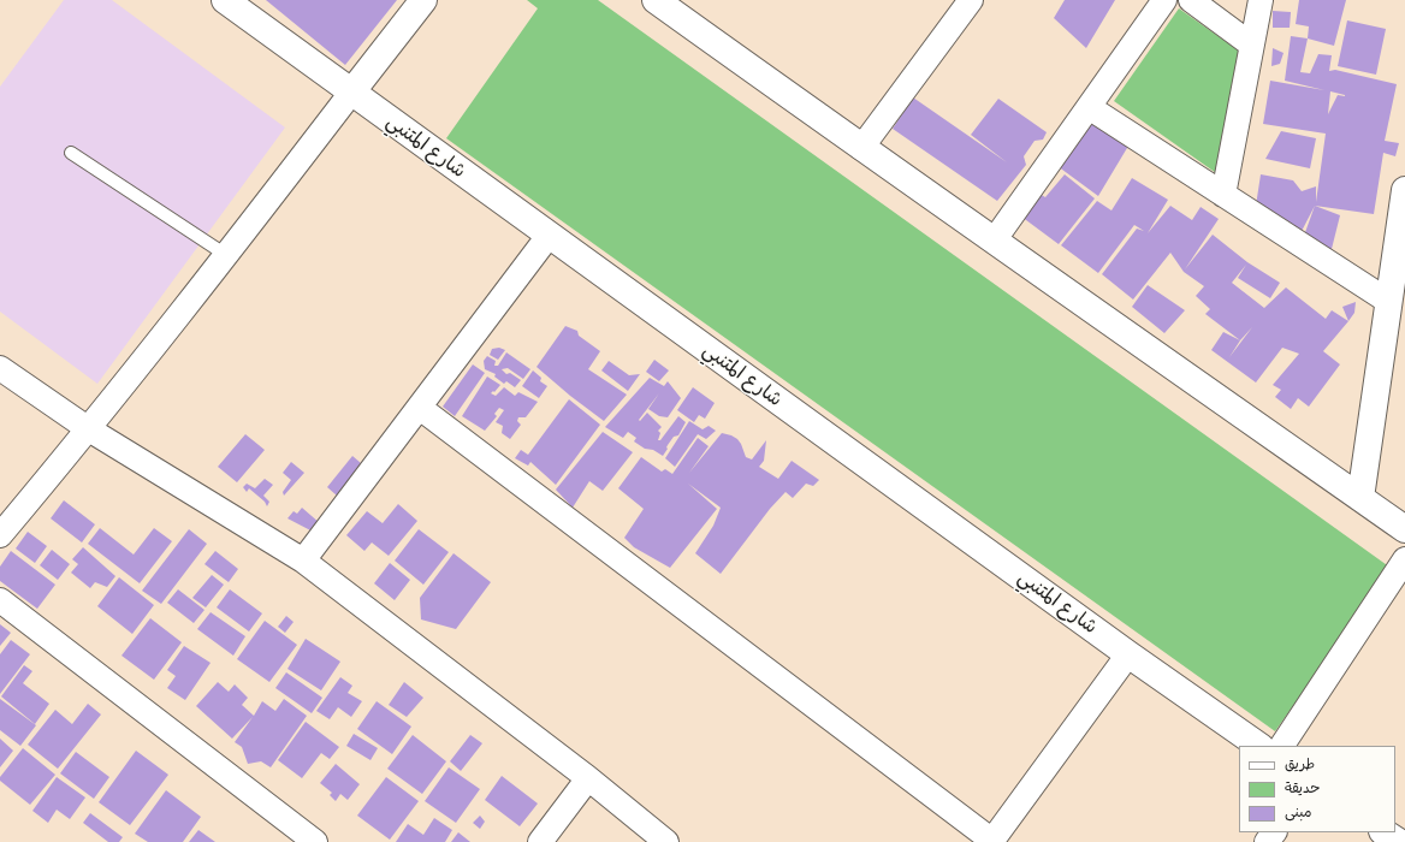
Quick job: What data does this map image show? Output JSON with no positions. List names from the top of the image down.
{
  "streets": {
    "street": ["شارع المتنبي"]
  },
  "legend": ["طريق", "حديقة", "مبنى"]
}
